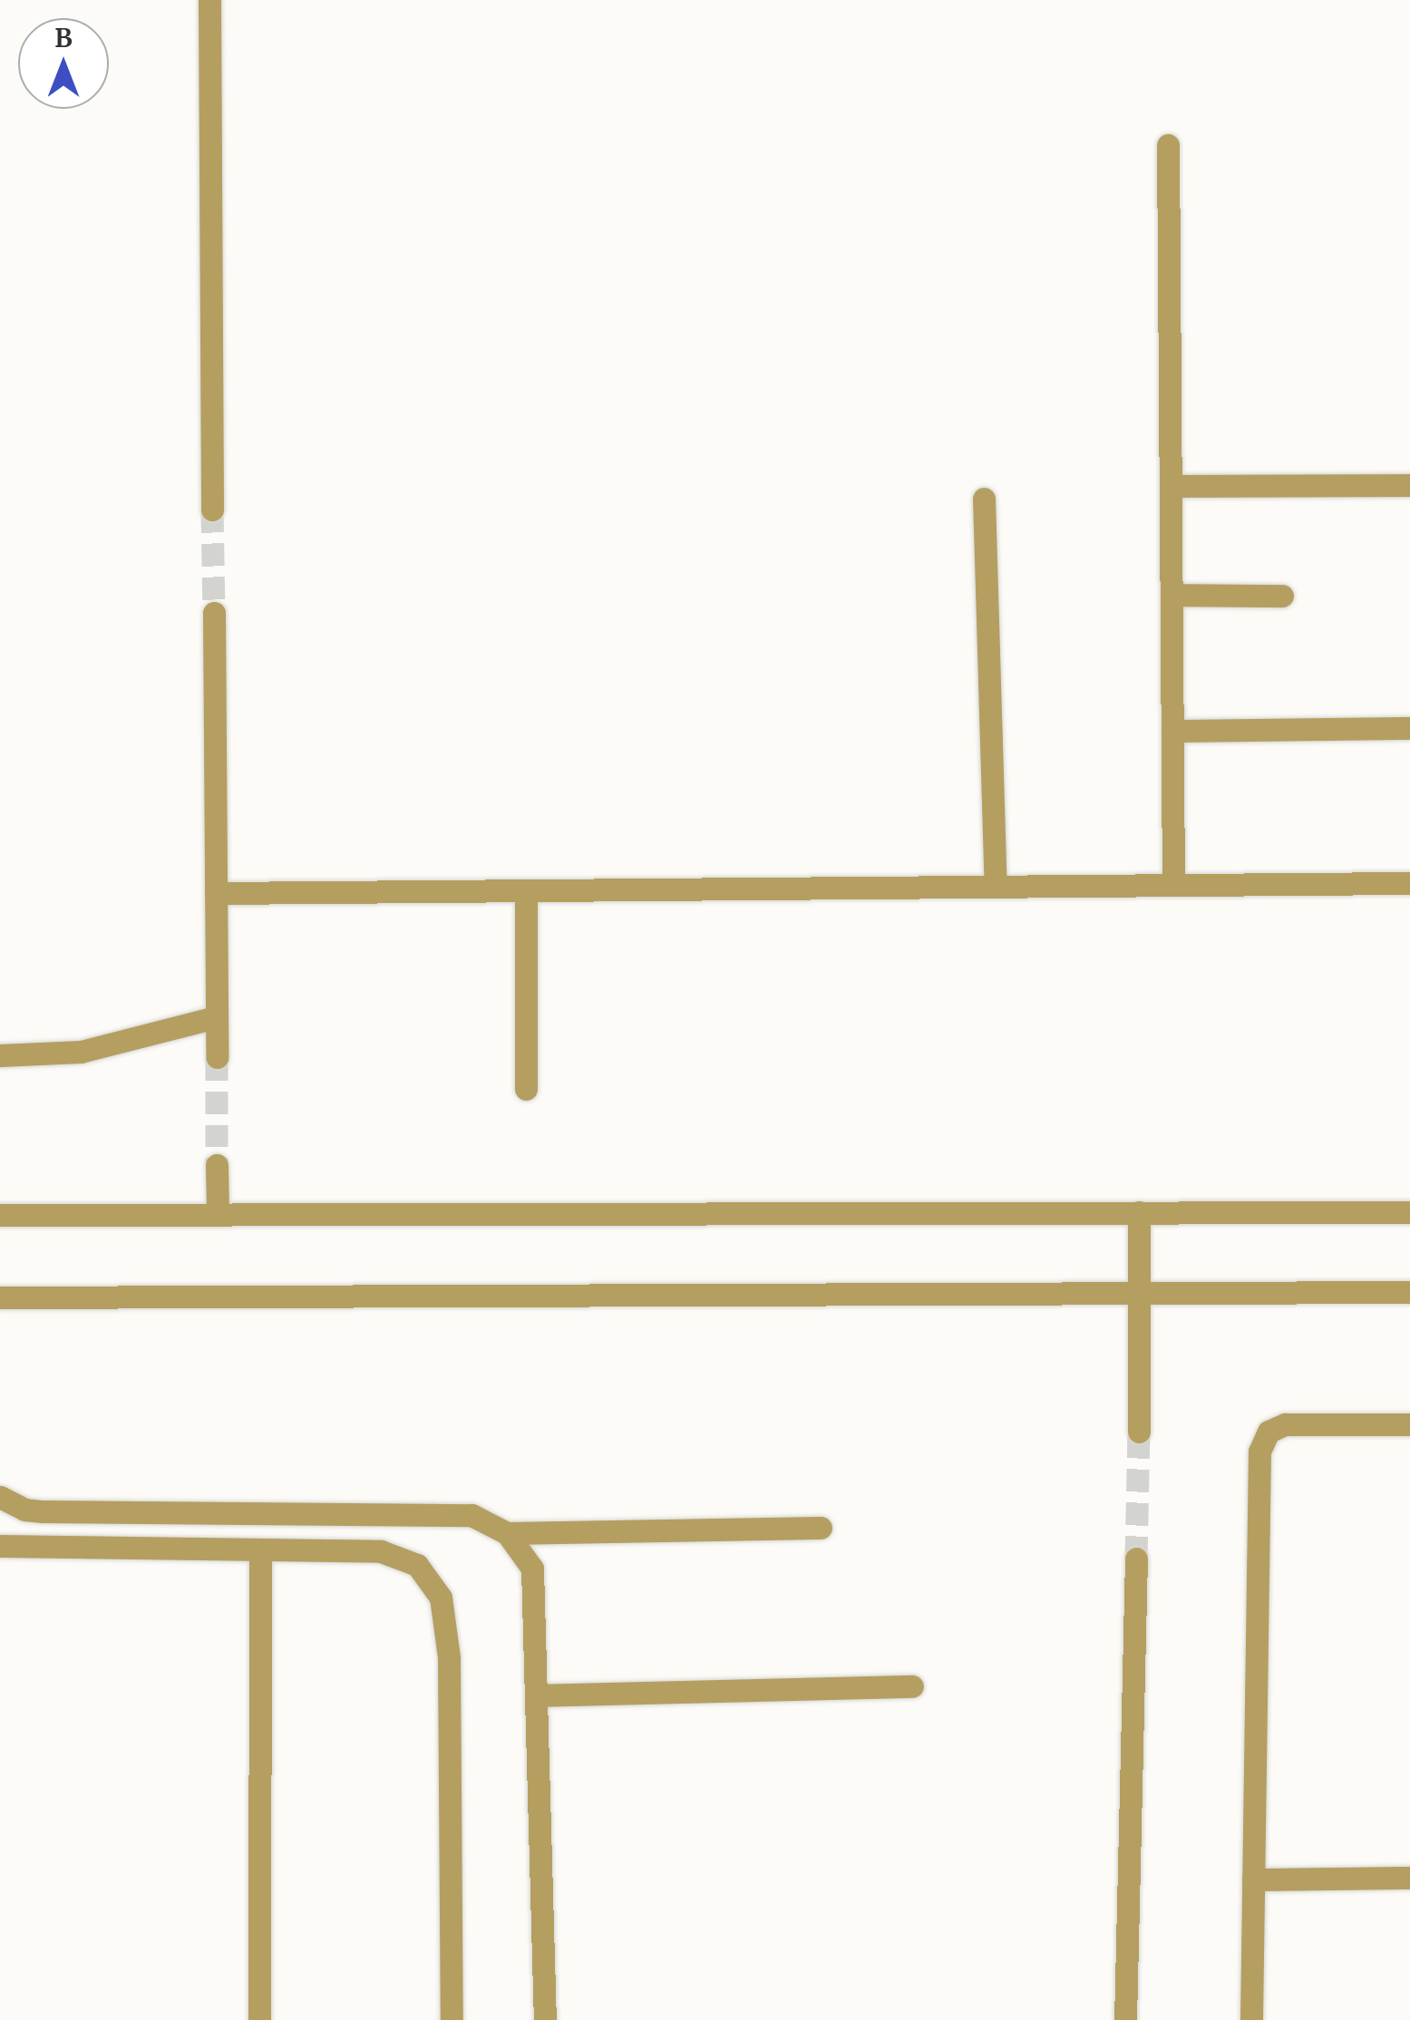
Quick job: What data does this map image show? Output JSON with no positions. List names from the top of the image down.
{
  "north": "top"
}
